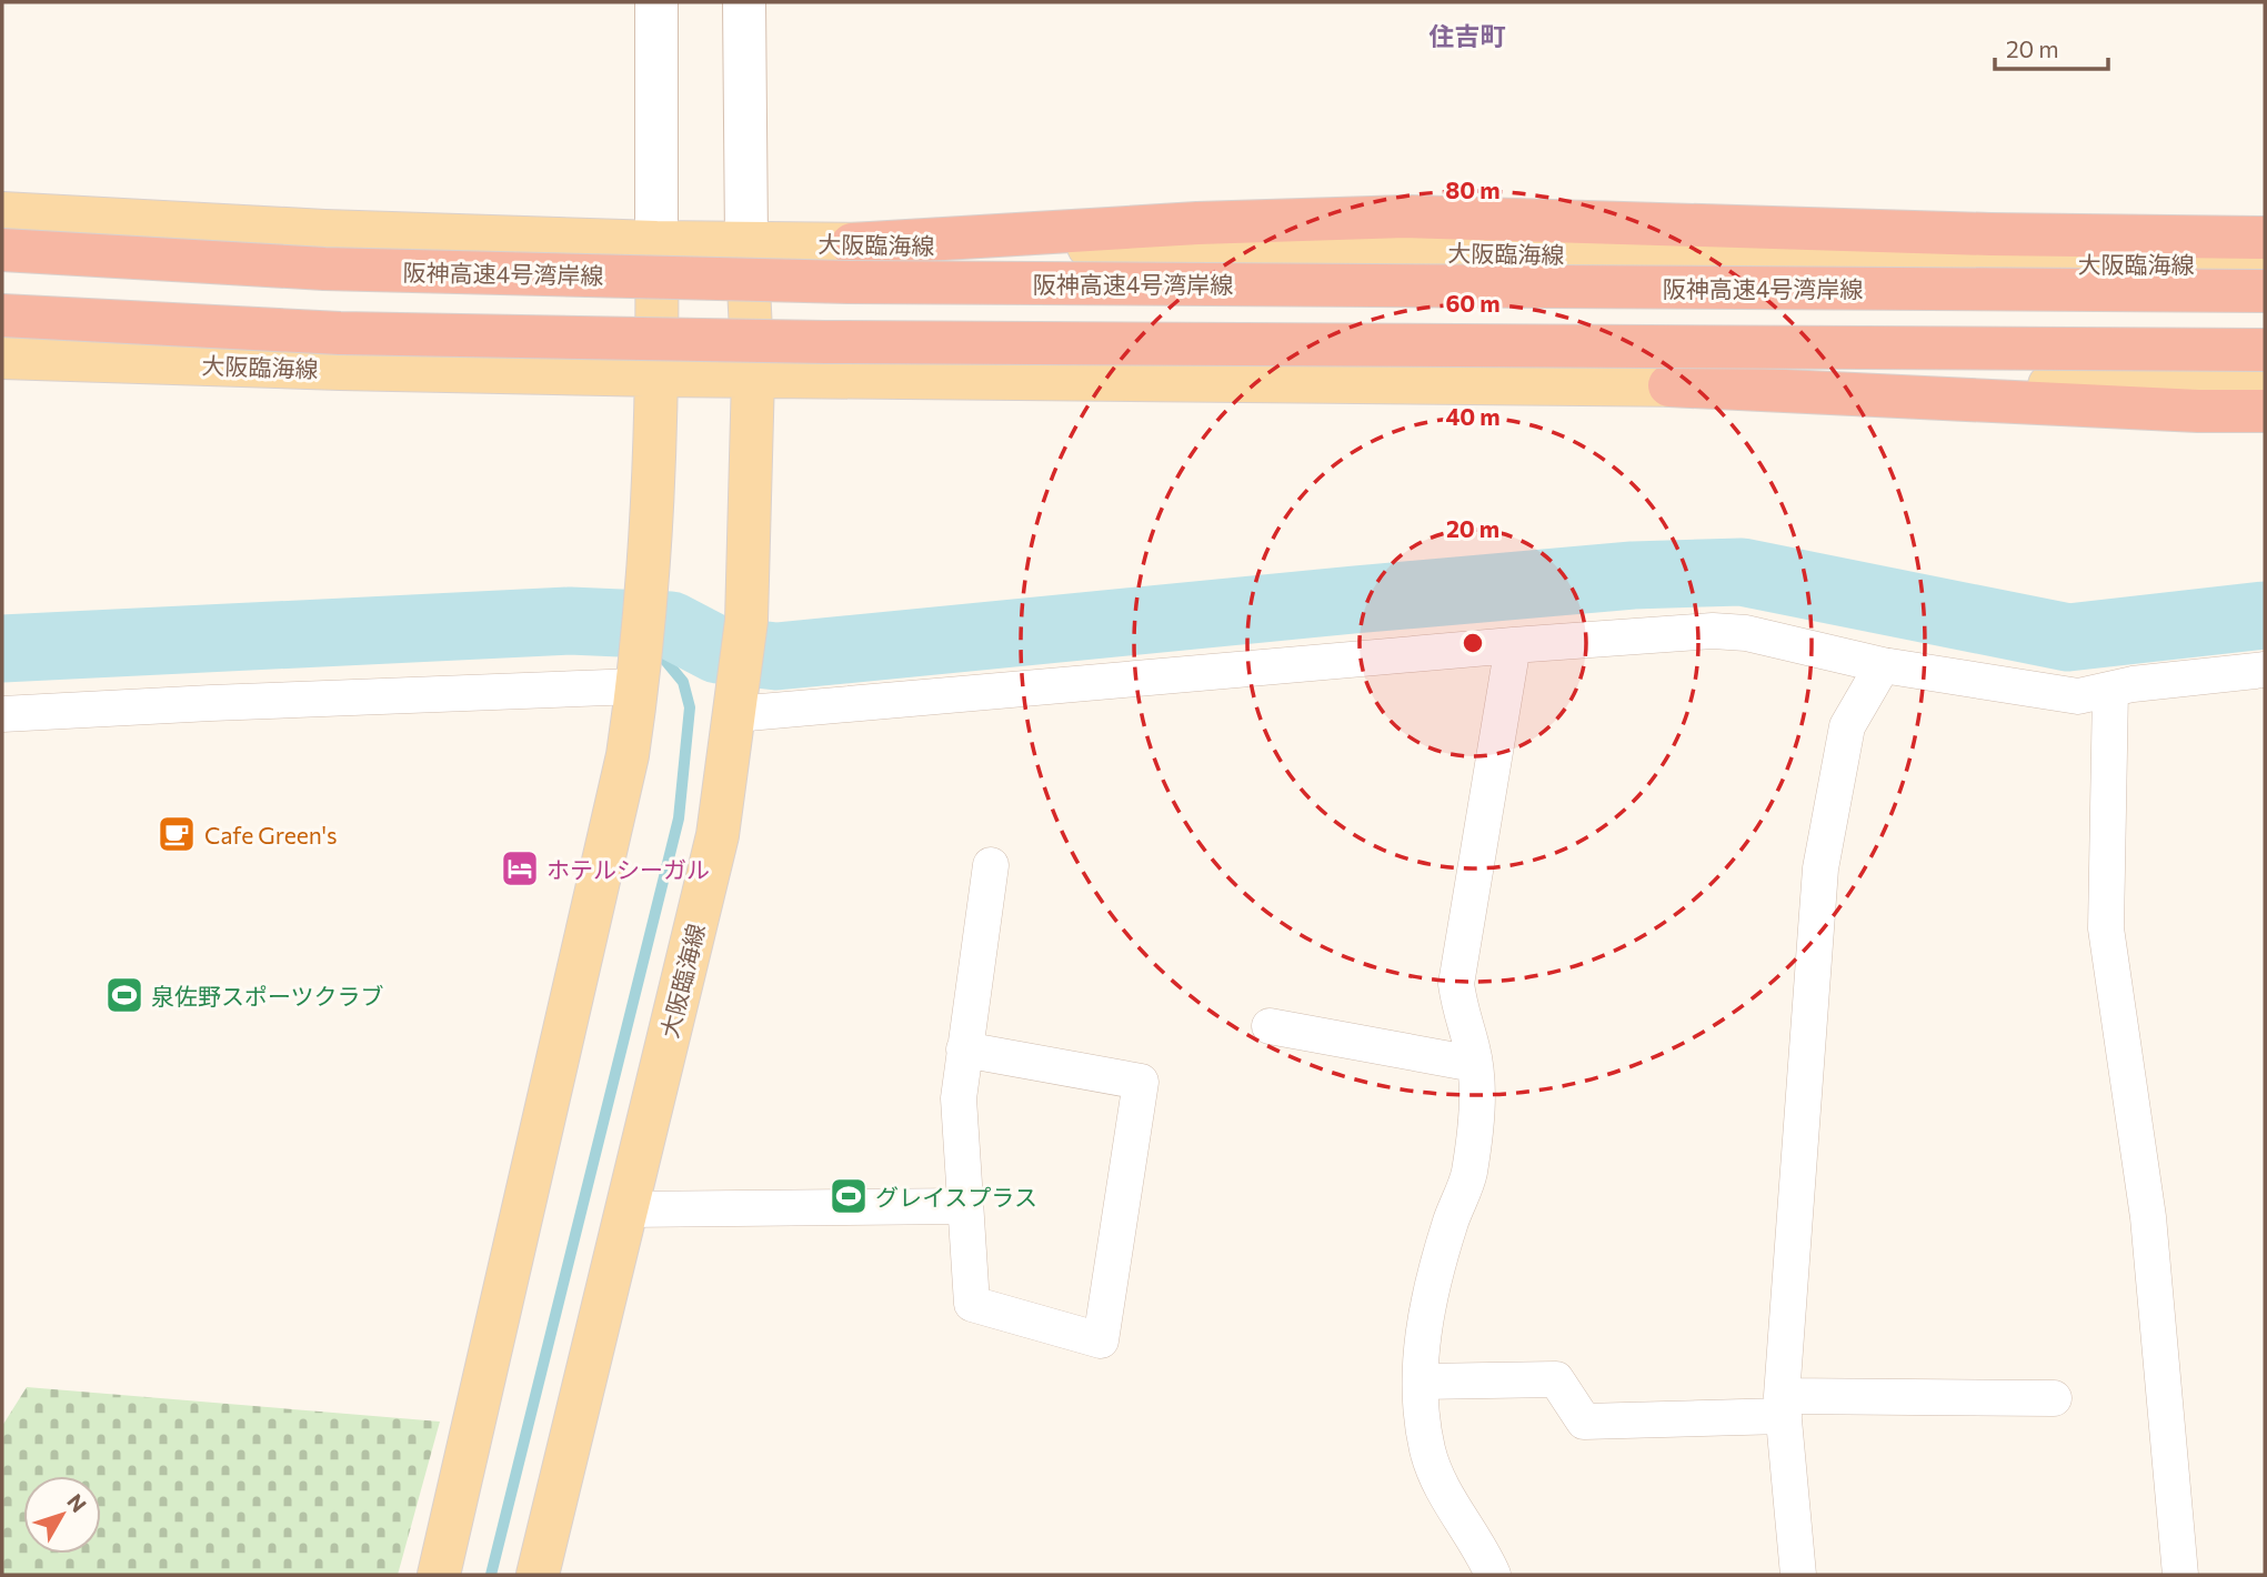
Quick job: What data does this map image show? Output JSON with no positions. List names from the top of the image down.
{
  "streets": {
    "highway": ["阪神高速4号湾岸線"],
    "main road": ["大阪臨海線"]
  },
  "districts": ["住吉町"],
  "places": {
    "cafe": ["Cafe Green's"],
    "hotel": ["ホテルシーガル"],
    "sports": ["泉佐野スポーツクラブ", "グレイスプラス"]
  },
  "scale_bar": "20 m",
  "north": "top right",
  "rings": [
    "80 m",
    "60 m",
    "40 m",
    "20 m"
  ]
}
